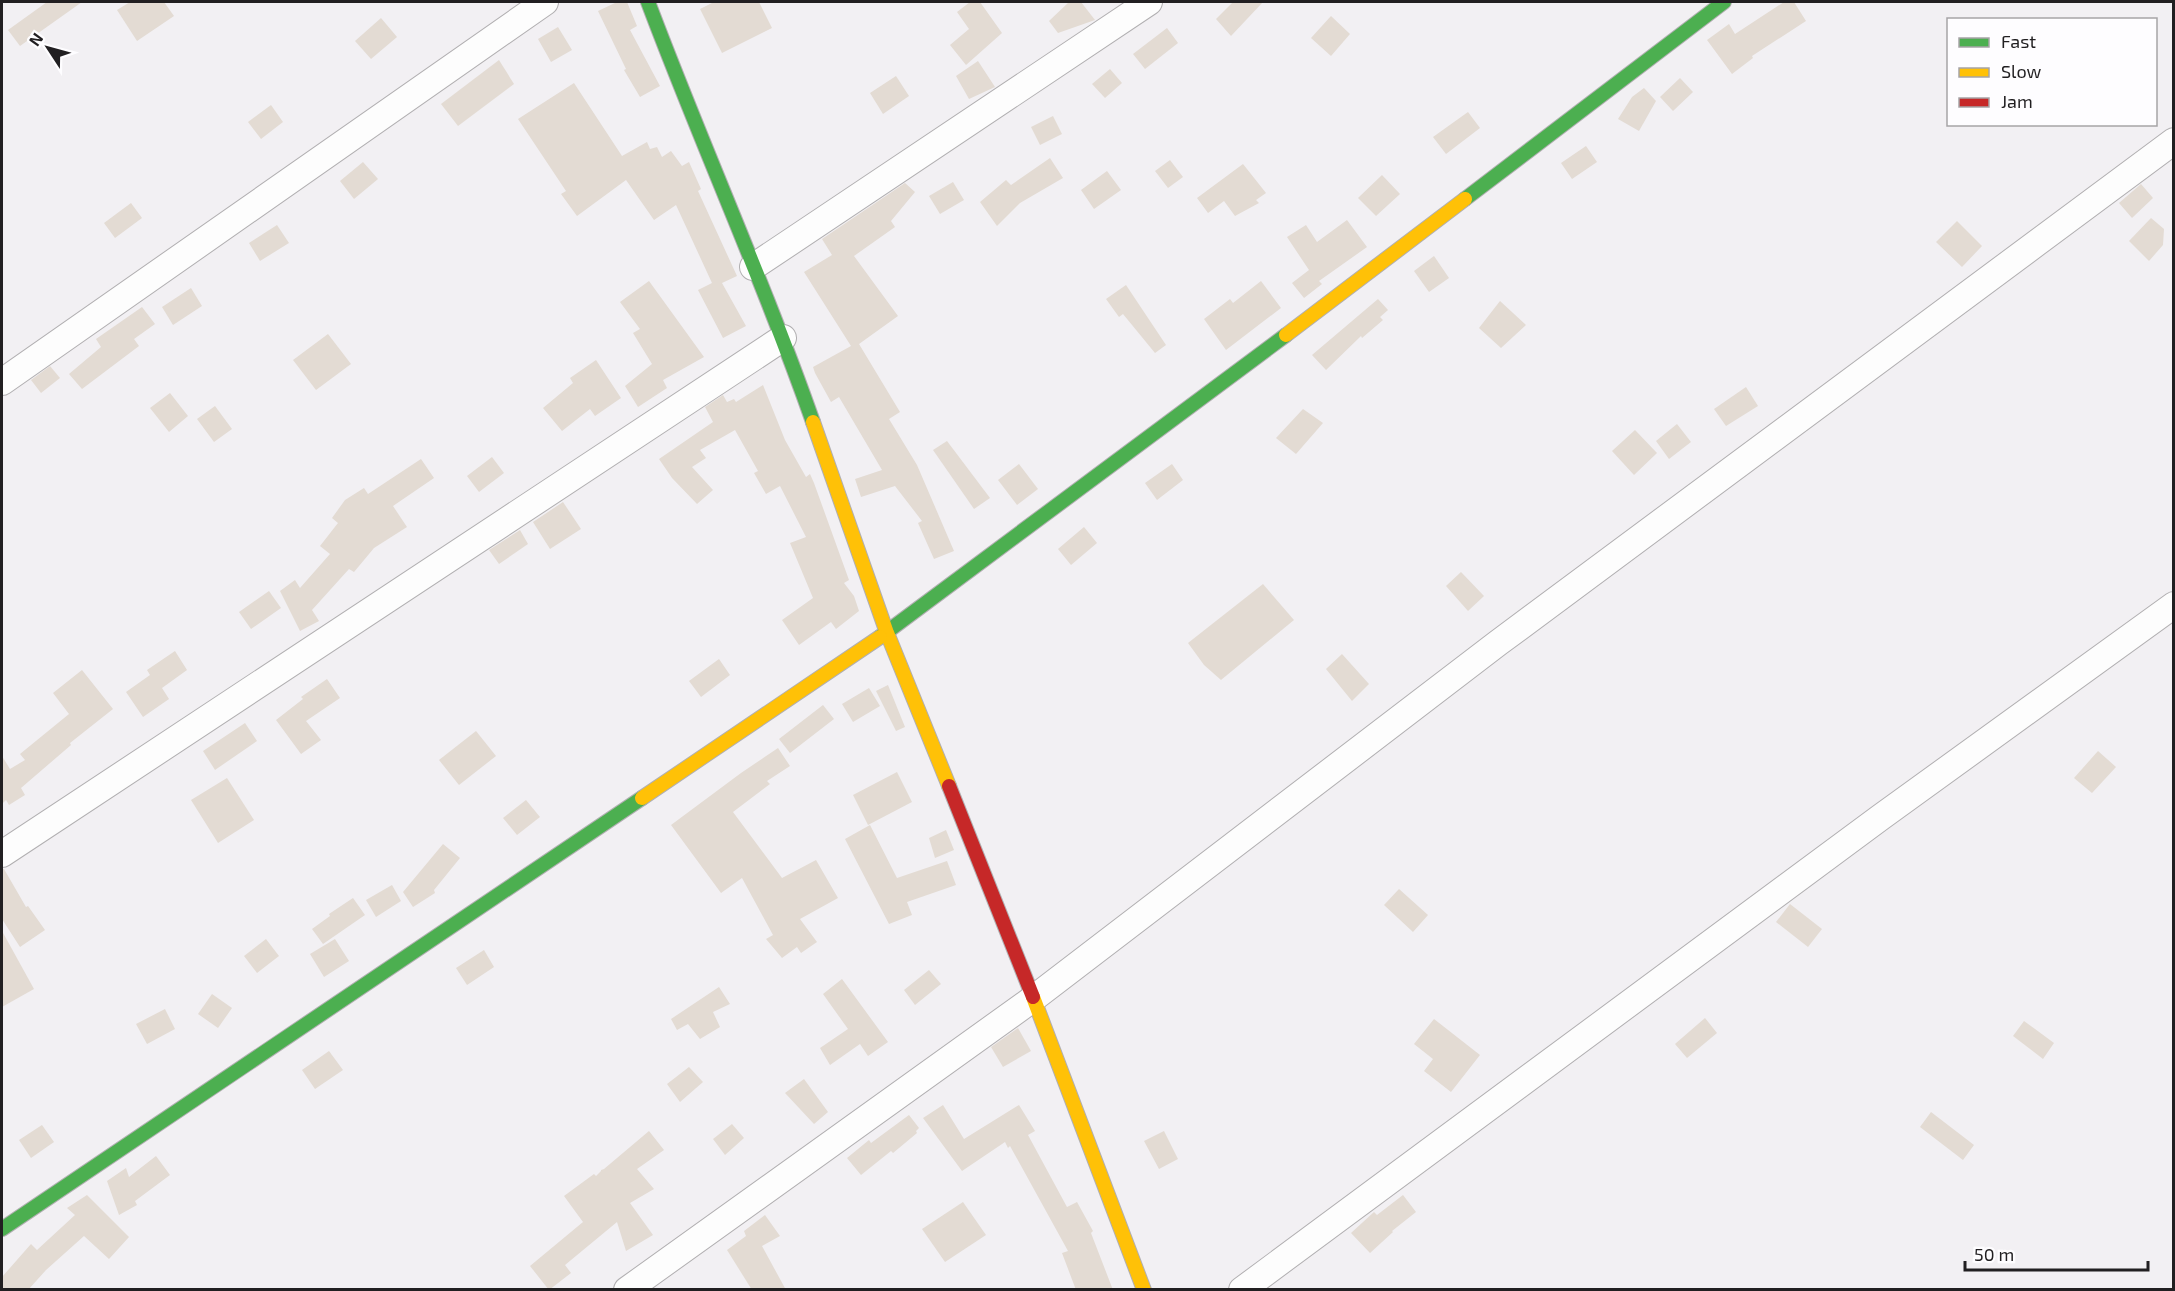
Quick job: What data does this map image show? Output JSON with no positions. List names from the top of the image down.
{
  "legend": ["Fast", "Slow", "Jam"],
  "scale_bar": "50 m",
  "north": "top left"
}
